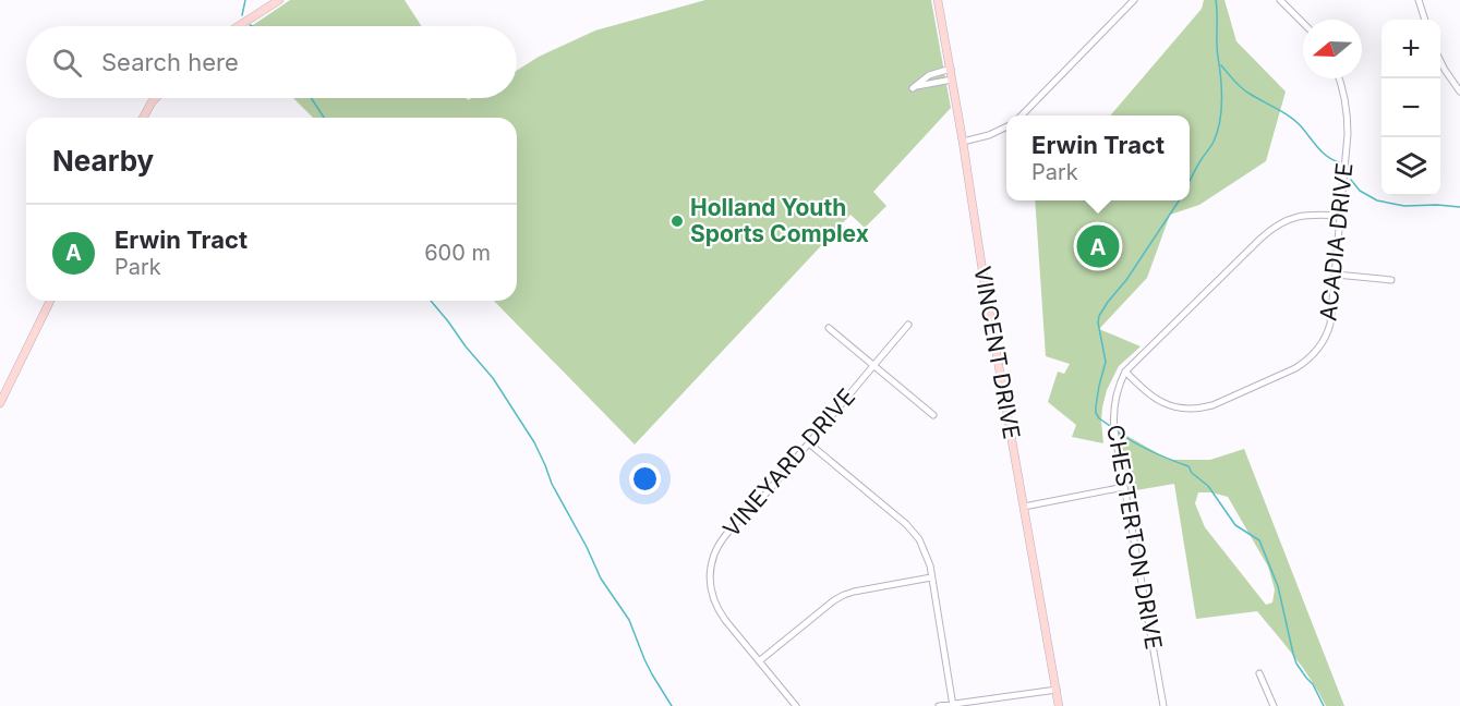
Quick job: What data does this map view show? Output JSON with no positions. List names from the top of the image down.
{
  "streets": {
    "street": [
      "ACADIA DRIVE",
      "VINCENT DRIVE",
      "VINEYARD DRIVE",
      "CHESTERTON DRIVE"
    ]
  },
  "crossings": [
    ["ACADIA DRIVE", "CHESTERTON DRIVE"]
  ],
  "places": ["Holland Youth Sports Complex"],
  "north": "left",
  "page": {
    "map_buttons": ["+", "−"],
    "search": "Search here",
    "popup": ["Erwin Tract", "Park"],
    "heading": "Nearby",
    "list": [
      {
        "mark": "A",
        "name": "Erwin Tract",
        "note": "Park",
        "value": "600 m"
      }
    ],
    "pins": "A"
  }
}
